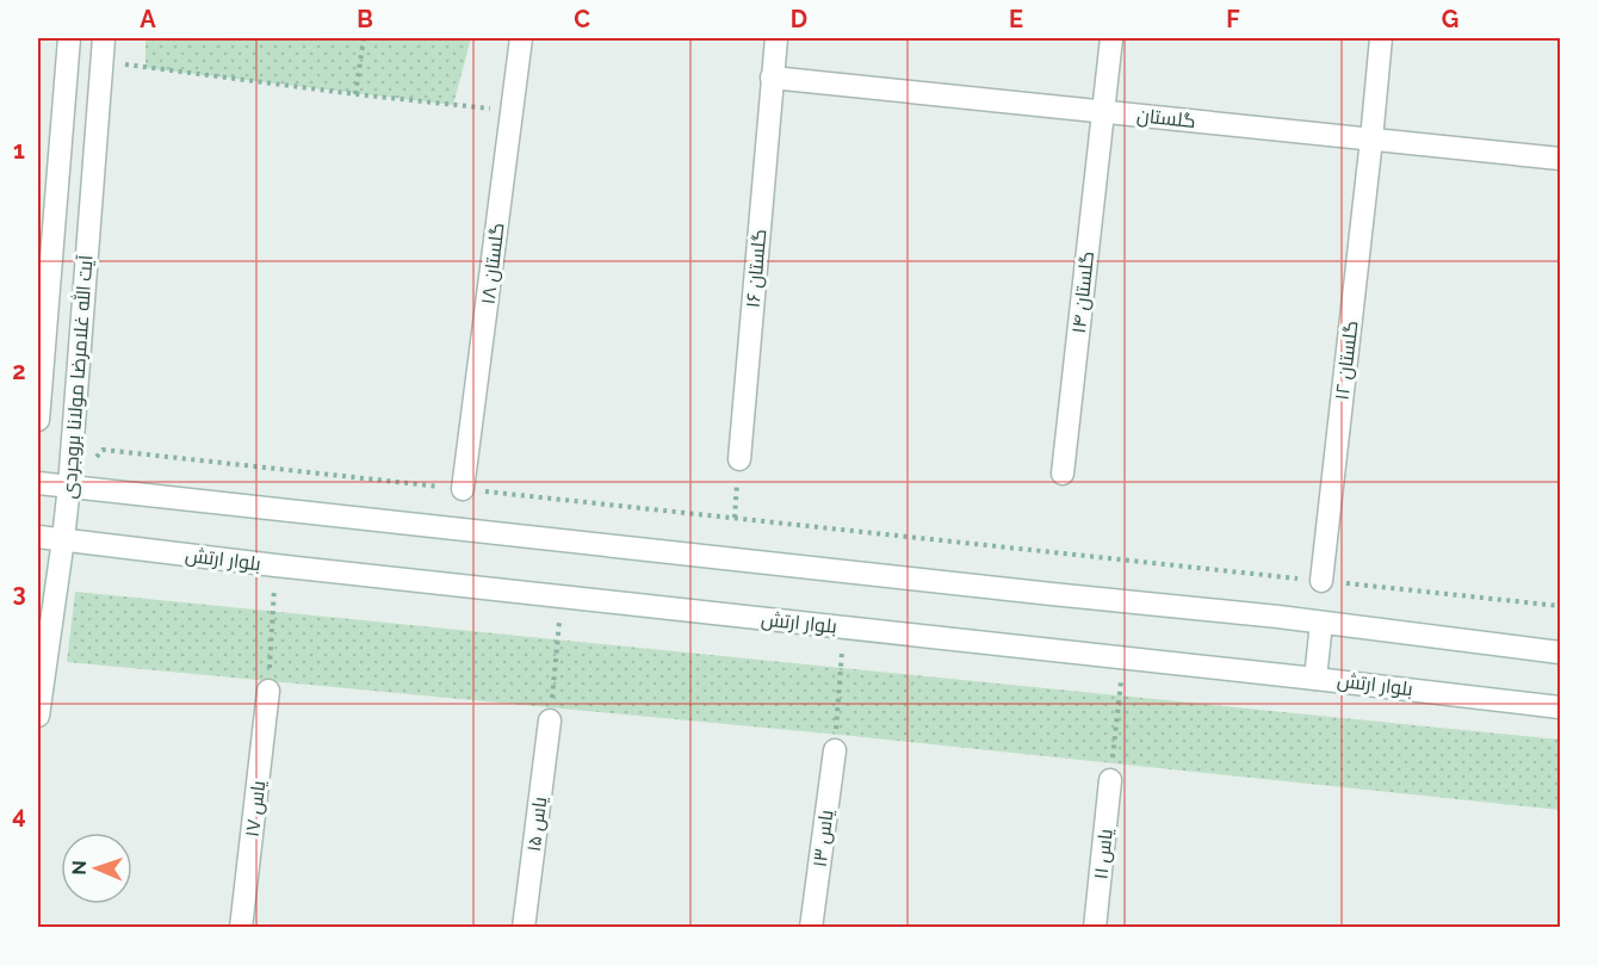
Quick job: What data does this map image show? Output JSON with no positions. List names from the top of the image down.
{
  "streets": {
    "street": [
      "گلستان",
      "گلستان ۱۸",
      "گلستان ۱۶",
      "گلستان ۱۴",
      "گلستان ۱۲",
      "آیت الله غلامرضا مولانا بروجردی",
      "بلوار ارتش",
      "یاس ۱۷",
      "یاس ۱۵",
      "یاس ۱۳",
      "یاس ۱۱"
    ]
  },
  "crossings": [
    ["گلستان", "گلستان ۱۶"],
    ["گلستان", "گلستان ۱۴"],
    ["گلستان", "گلستان ۱۲"],
    ["آیت الله غلامرضا مولانا بروجردی", "بلوار ارتش"]
  ],
  "north": "left",
  "grid": {
    "columns": [
      "A",
      "B",
      "C",
      "D",
      "E",
      "F",
      "G"
    ],
    "rows": [
      "1",
      "2",
      "3",
      "4"
    ]
  }
}
